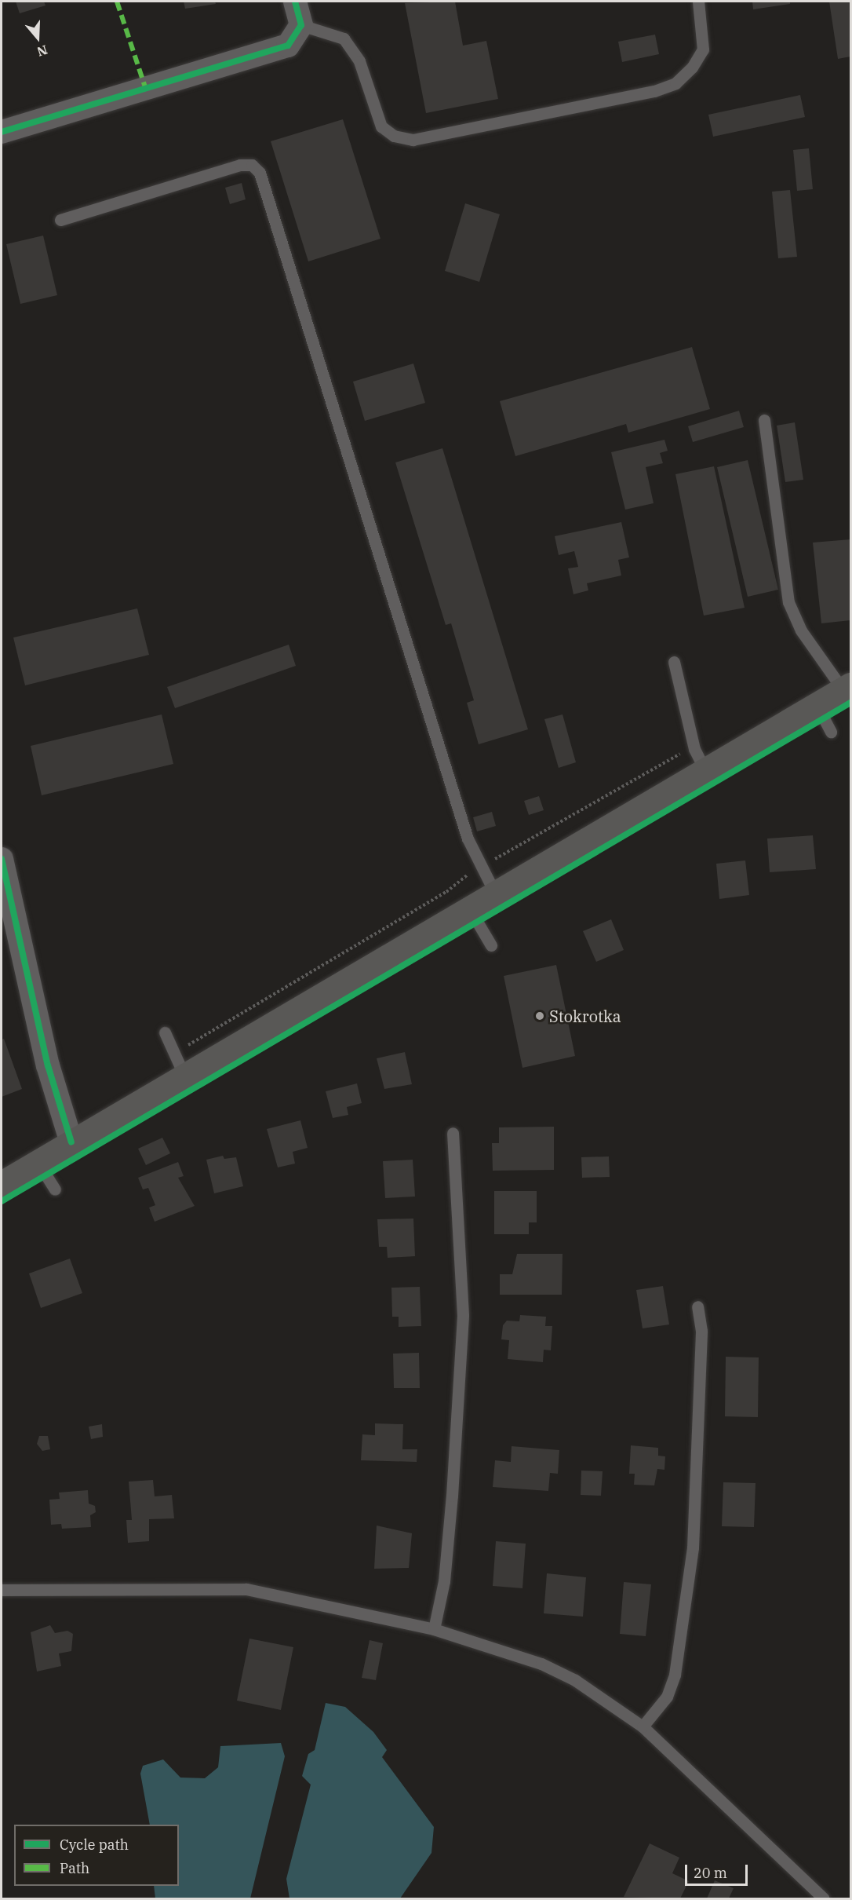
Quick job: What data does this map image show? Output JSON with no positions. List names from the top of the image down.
{
  "places": ["Stokrotka"],
  "legend": ["Cycle path", "Path"],
  "scale_bar": "20 m",
  "north": "bottom"
}
